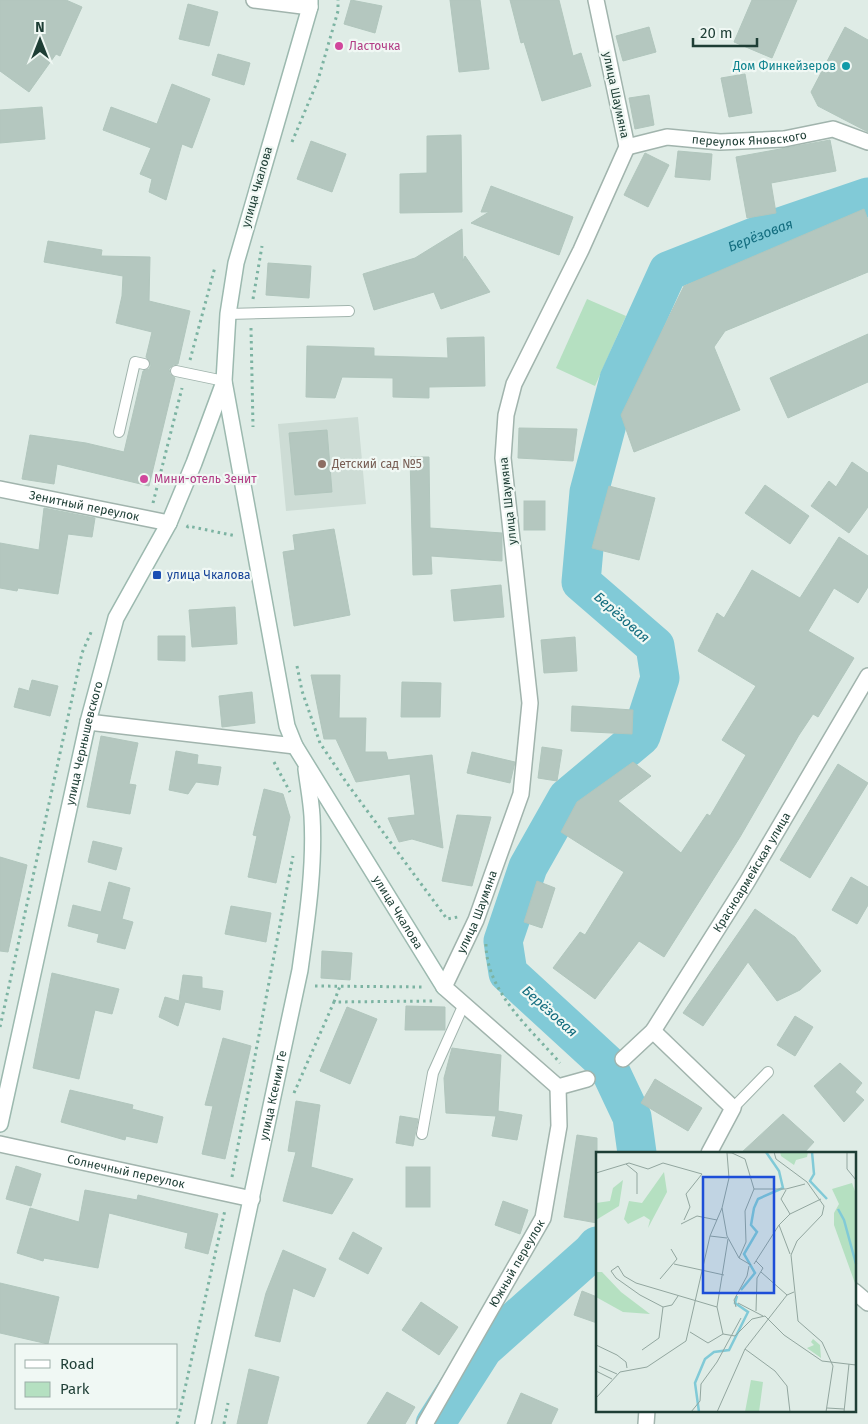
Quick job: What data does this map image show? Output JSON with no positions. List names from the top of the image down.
{
  "streets": {
    "street": [
      "улица Шаумяна",
      "переулок Яновского",
      "улица Чкалова",
      "Зенитный переулок",
      "улица Чернышевского",
      "Красноармейская улица",
      "улица Ксении Ге",
      "Солнечный переулок",
      "Южный переулок"
    ]
  },
  "crossings": [
    ["улица Шаумяна", "переулок Яновского"],
    ["улица Шаумяна", "улица Чкалова"],
    ["улица Чкалова", "улица Чернышевского"],
    ["улица Чкалова", "улица Ксении Ге"],
    ["улица Чкалова", "Южный переулок"],
    ["Зенитный переулок", "улица Чернышевского"],
    ["улица Ксении Ге", "Солнечный переулок"]
  ],
  "water": ["Берёзовая"],
  "places": {
    "other": [
      "Ласточка",
      "Дом Финкейзеров",
      "Детский сад №5",
      "Мини-отель Зенит"
    ],
    "transit": ["улица Чкалова"]
  },
  "legend": ["Road", "Park"],
  "scale_bar": "20 m",
  "north": "top"
}
